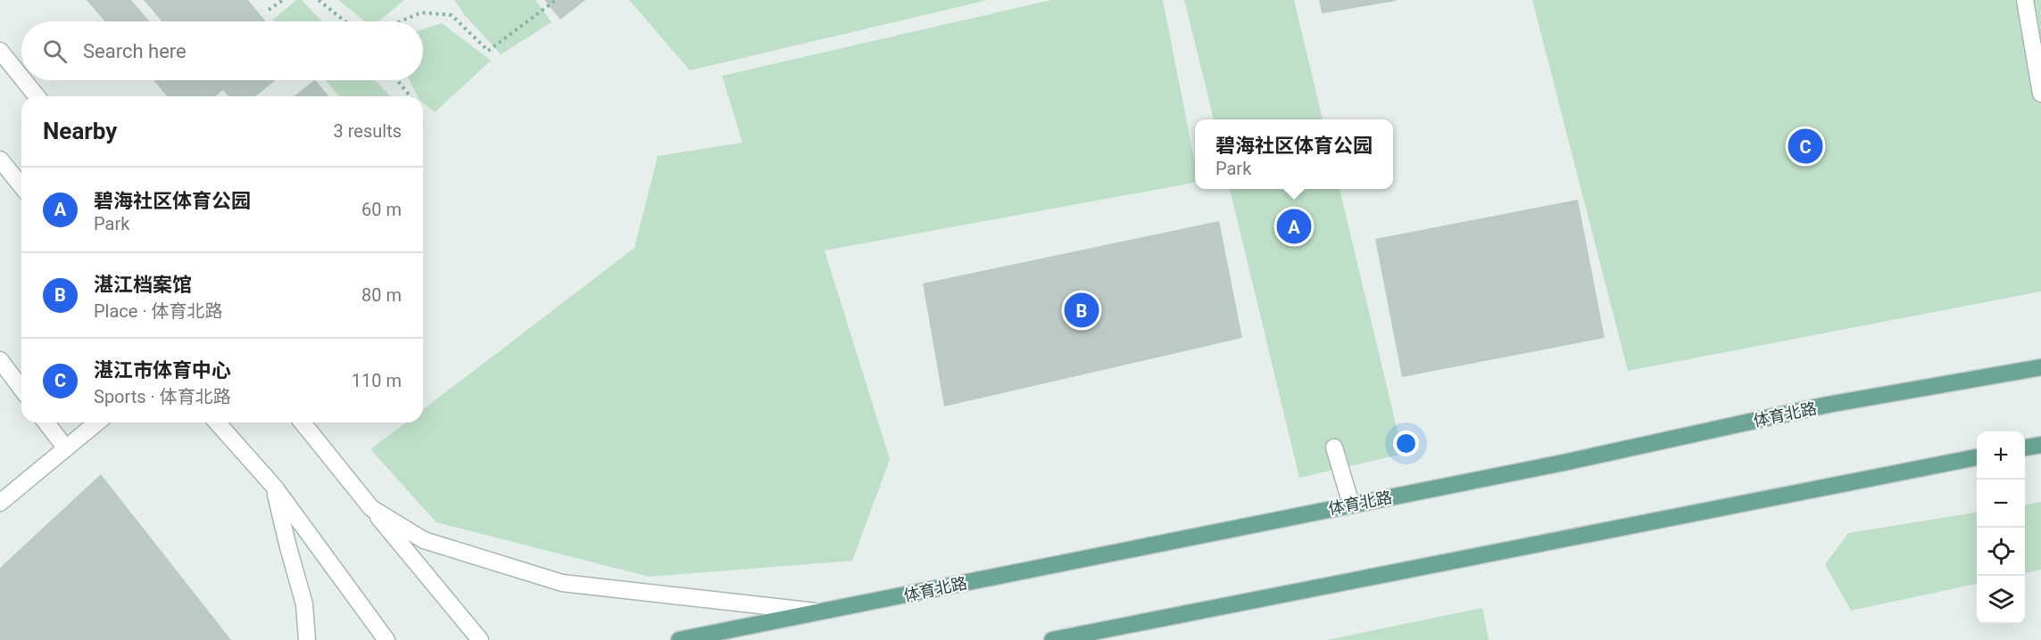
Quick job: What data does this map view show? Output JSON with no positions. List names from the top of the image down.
{
  "streets": {
    "main road": ["体育北路"]
  },
  "page": {
    "search": "Search here",
    "heading": ["Nearby", "3 results"],
    "popup": ["碧海社区体育公园", "Park"],
    "pins": ["C", "A", "B"],
    "list": [
      {
        "mark": "A",
        "name": "碧海社区体育公园",
        "note": "Park",
        "value": "60 m"
      },
      {
        "mark": "B",
        "name": "湛江档案馆",
        "note": "Place · 体育北路",
        "value": "80 m"
      },
      {
        "mark": "C",
        "name": "湛江市体育中心",
        "note": "Sports · 体育北路",
        "value": "110 m"
      }
    ],
    "map_buttons": ["+", "−"]
  }
}
